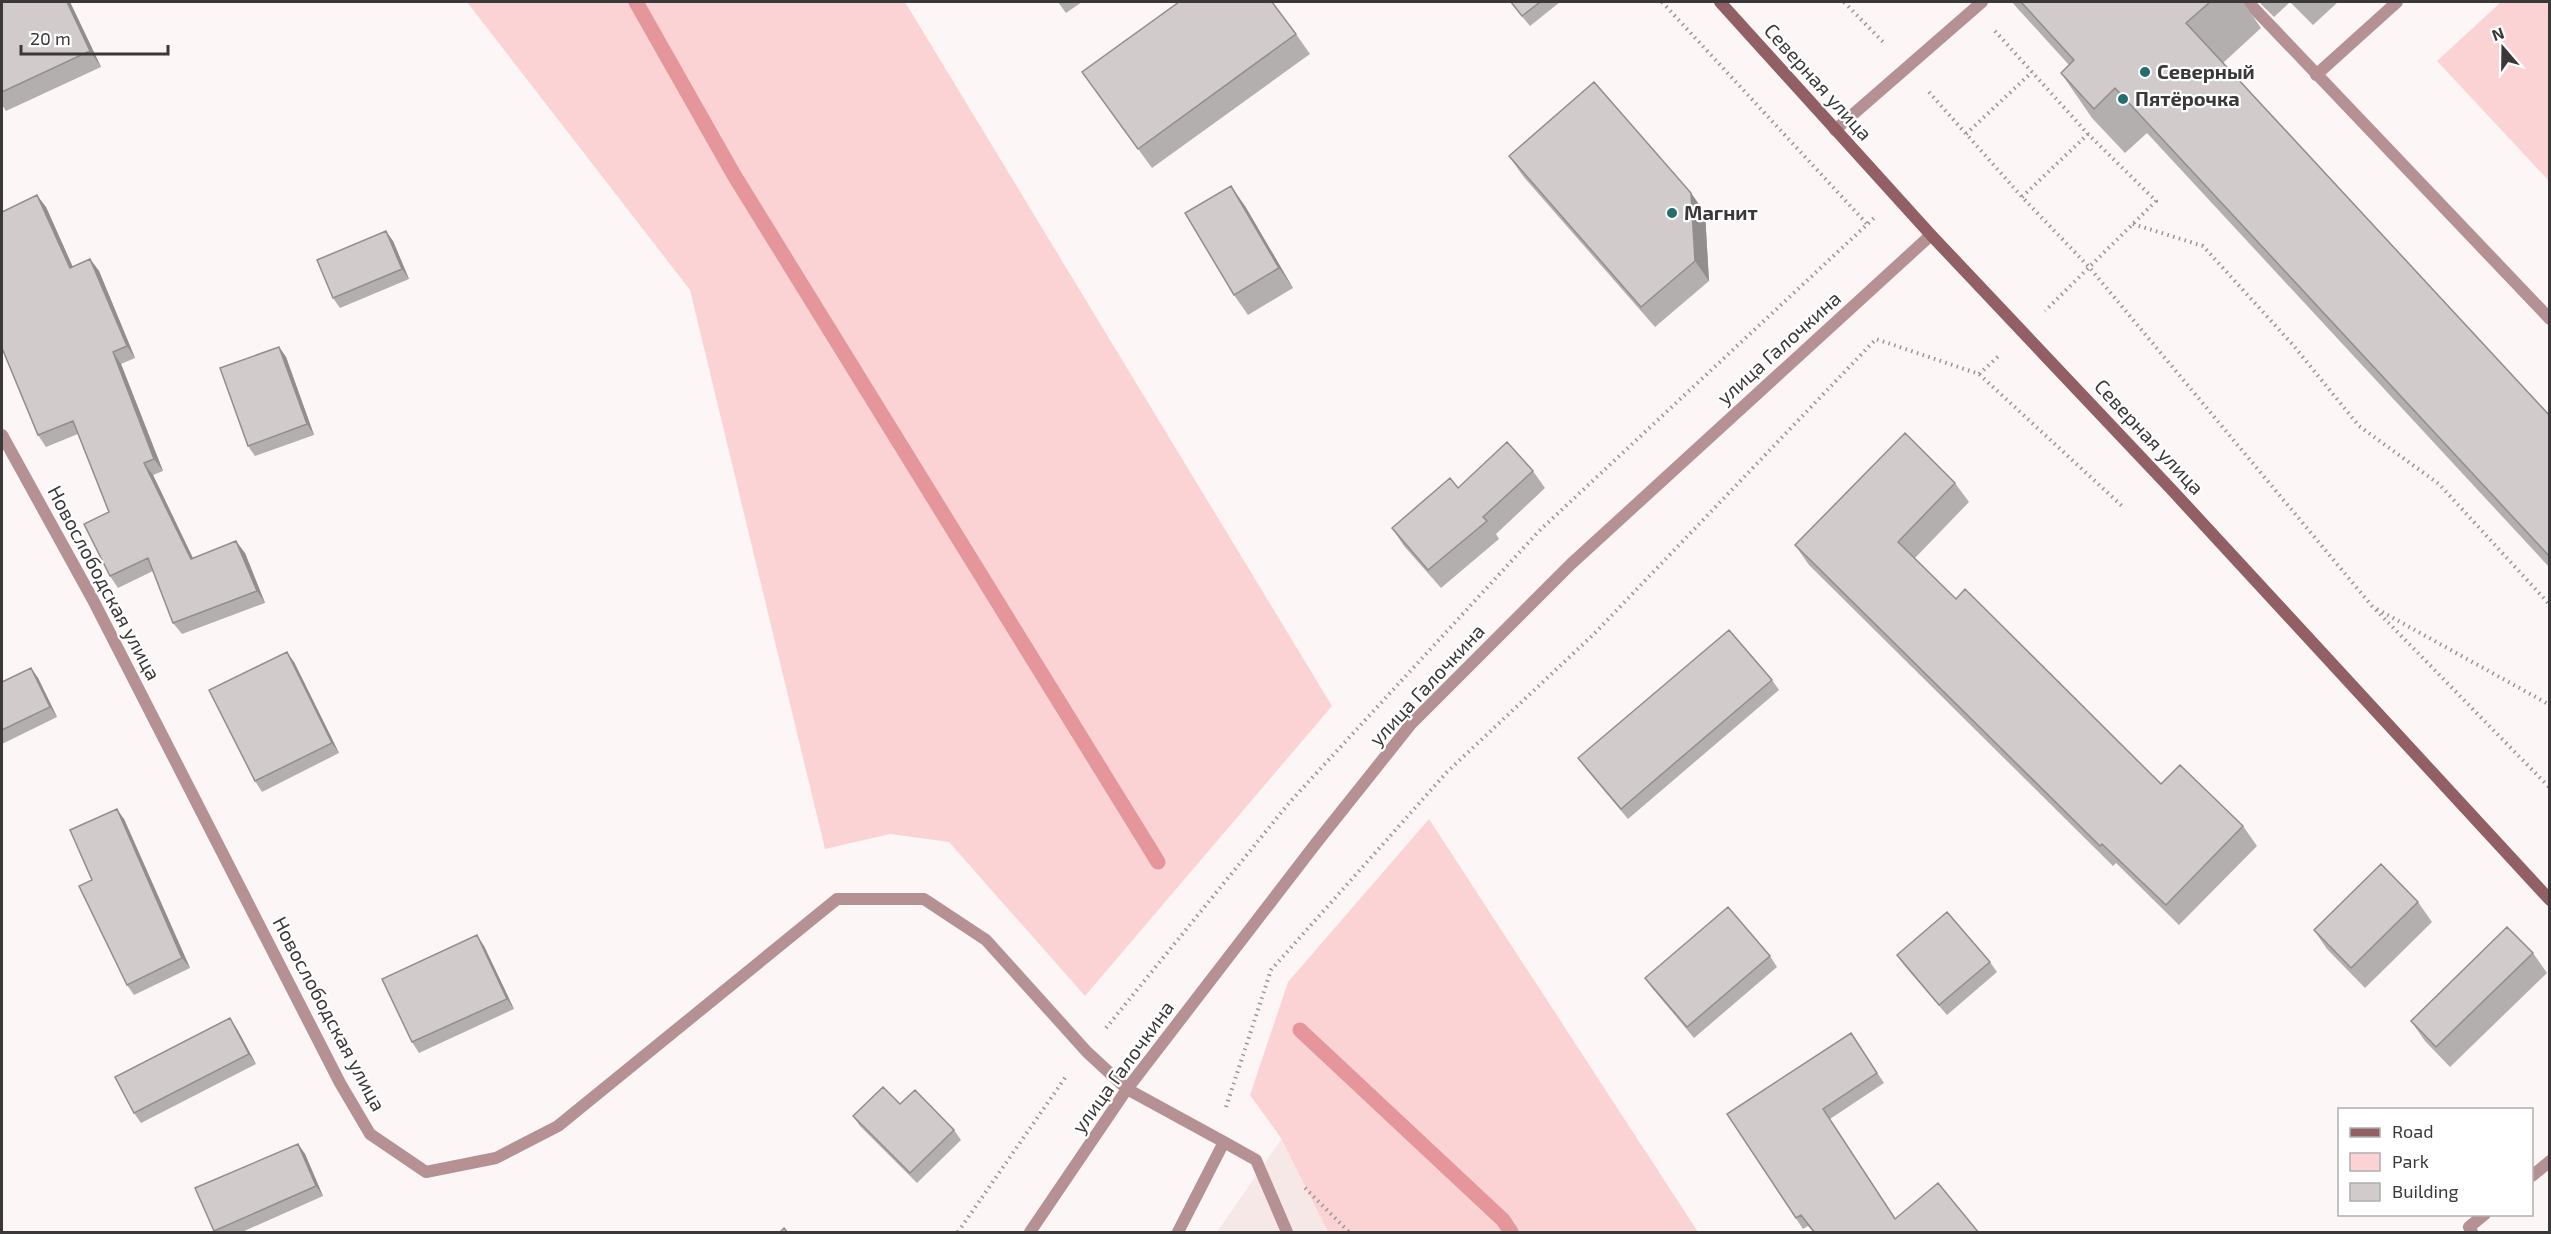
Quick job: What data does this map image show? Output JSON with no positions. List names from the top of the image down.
{
  "streets": {
    "main road": ["Северная улица"],
    "street": ["улица Галочкина", "Новослободская улица"]
  },
  "crossings": [
    ["Северная улица", "улица Галочкина"],
    ["улица Галочкина", "Новослободская улица"]
  ],
  "places": ["Северный", "Пятёрочка", "Магнит"],
  "legend": ["Road", "Park", "Building"],
  "scale_bar": "20 m",
  "north": "top"
}
